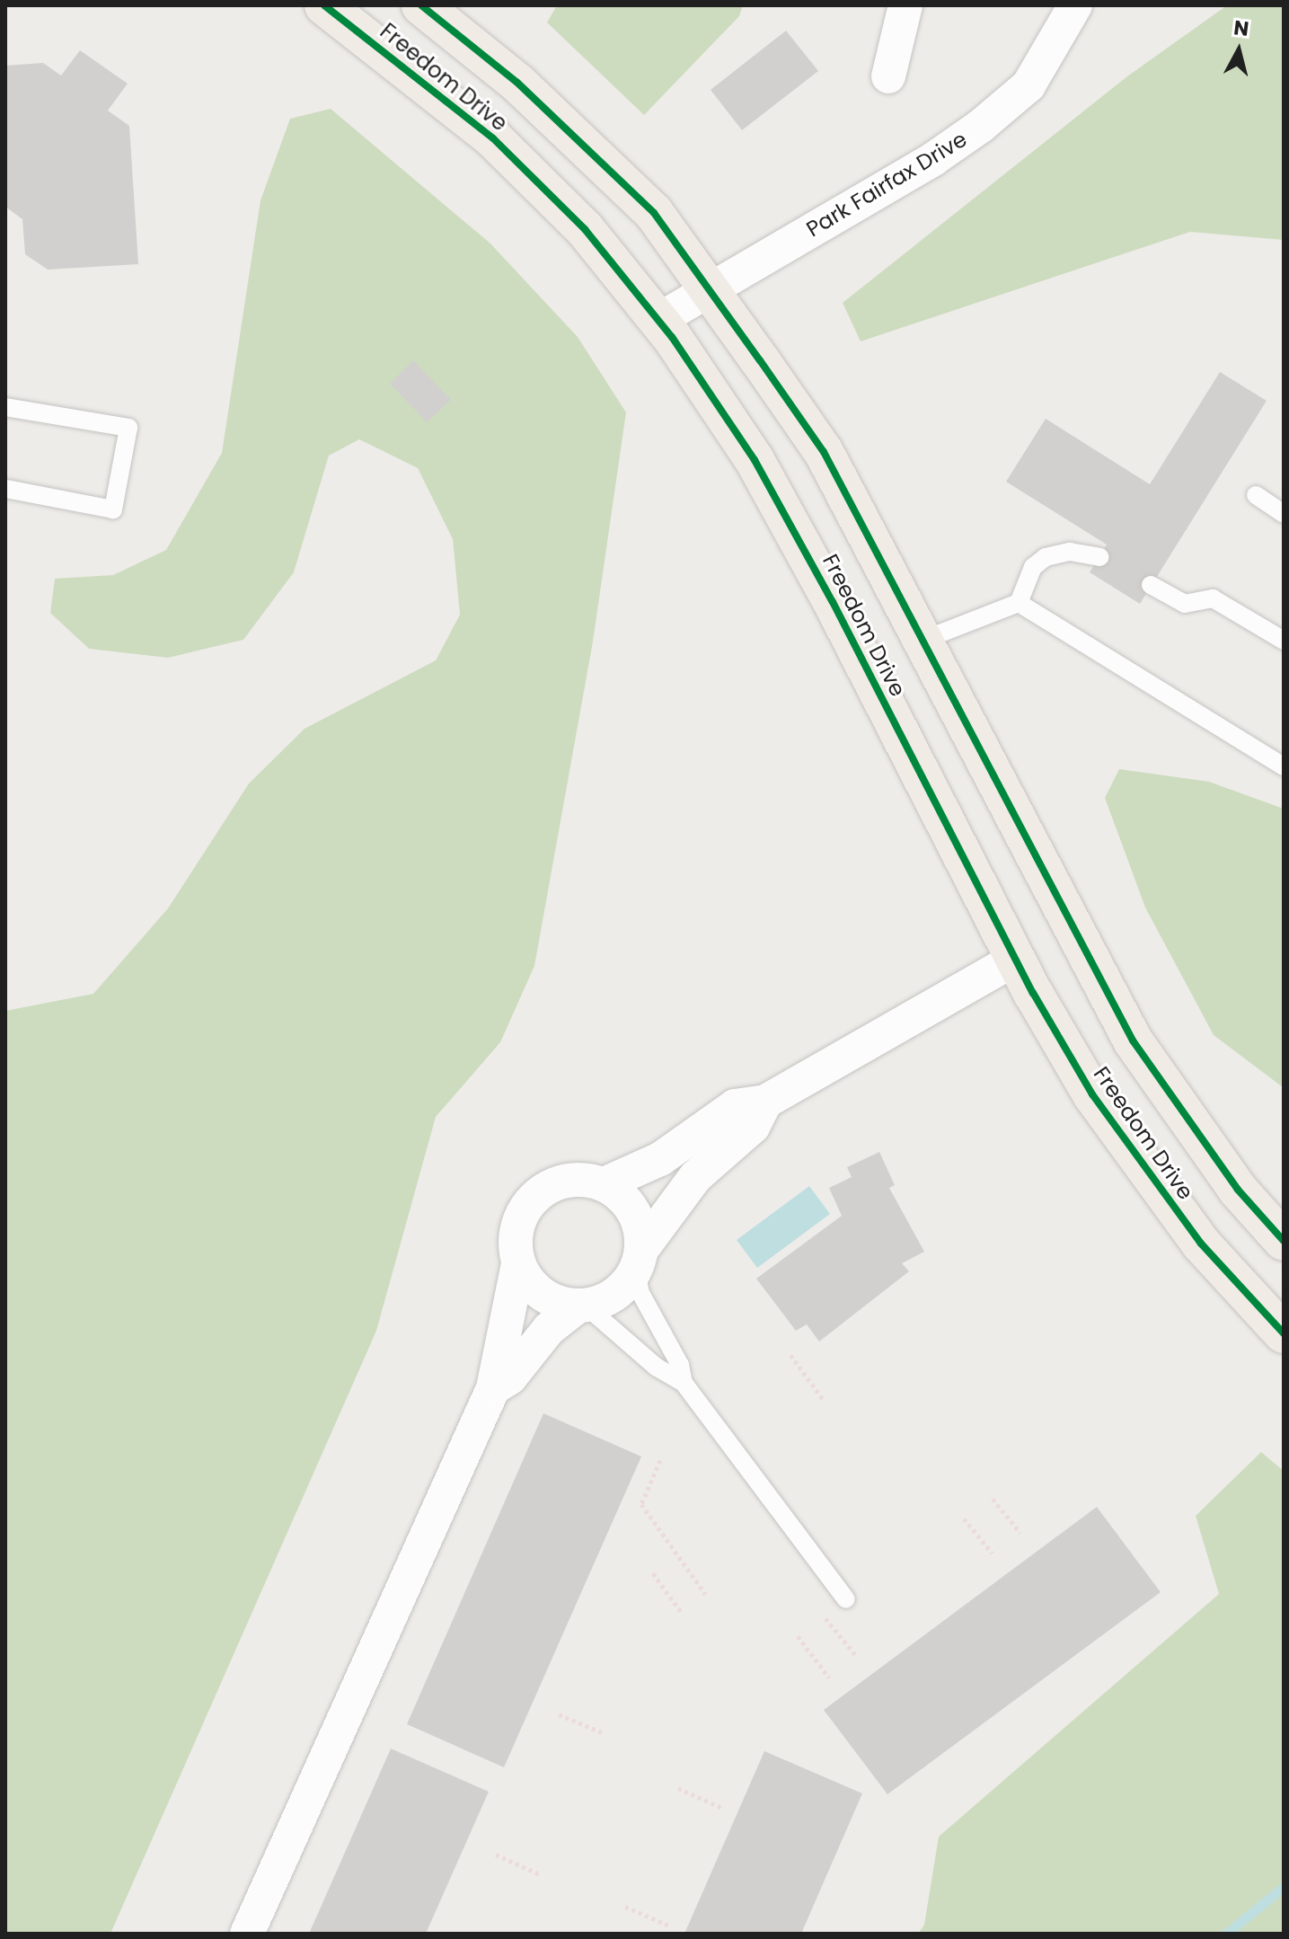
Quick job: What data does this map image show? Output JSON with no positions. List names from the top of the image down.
{
  "streets": {
    "main road": ["Freedom Drive"],
    "street": ["Park Fairfax Drive"]
  },
  "crossings": [
    ["Freedom Drive", "Park Fairfax Drive"]
  ],
  "north": "top"
}
